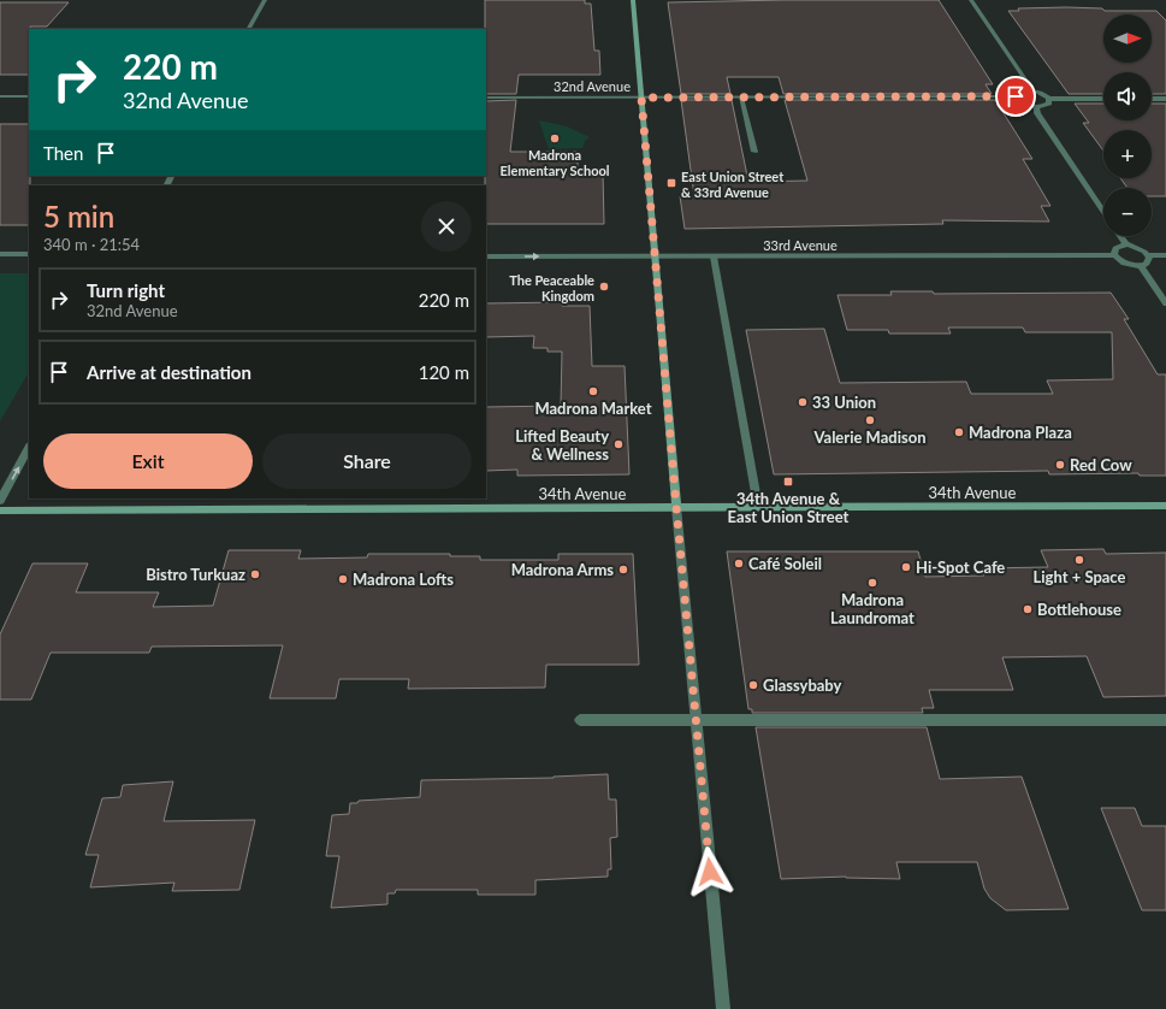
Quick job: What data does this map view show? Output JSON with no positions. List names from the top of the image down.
{
  "streets": {
    "street": ["32nd Avenue", "33rd Avenue", "34th Avenue"]
  },
  "places": {
    "other": [
      "Madrona Elementary School",
      "The Peaceable Kingdom",
      "Madrona Market",
      "33 Union",
      "Valerie Madison",
      "Madrona Plaza",
      "Lifted Beauty & Wellness",
      "Red Cow",
      "Light + Space",
      "Café Soleil",
      "Hi-Spot Cafe",
      "Madrona Arms",
      "Bistro Turkuaz",
      "Madrona Lofts",
      "Madrona Laundromat",
      "Bottlehouse",
      "Glassybaby"
    ],
    "transit": ["East Union Street & 33rd Avenue", "34th Avenue & East Union Street"]
  },
  "north": "right",
  "page": {
    "map_buttons": ["+", "−"],
    "turn": ["220 m", "32nd Avenue"],
    "then": "Then",
    "heading": ["5 min", "340 m · 21:54"],
    "list": [
      {
        "name": "Turn right",
        "note": "32nd Avenue",
        "value": "220 m"
      },
      {
        "name": "Arrive at destination",
        "value": "120 m"
      }
    ],
    "buttons": ["Exit", "Share"]
  }
}
